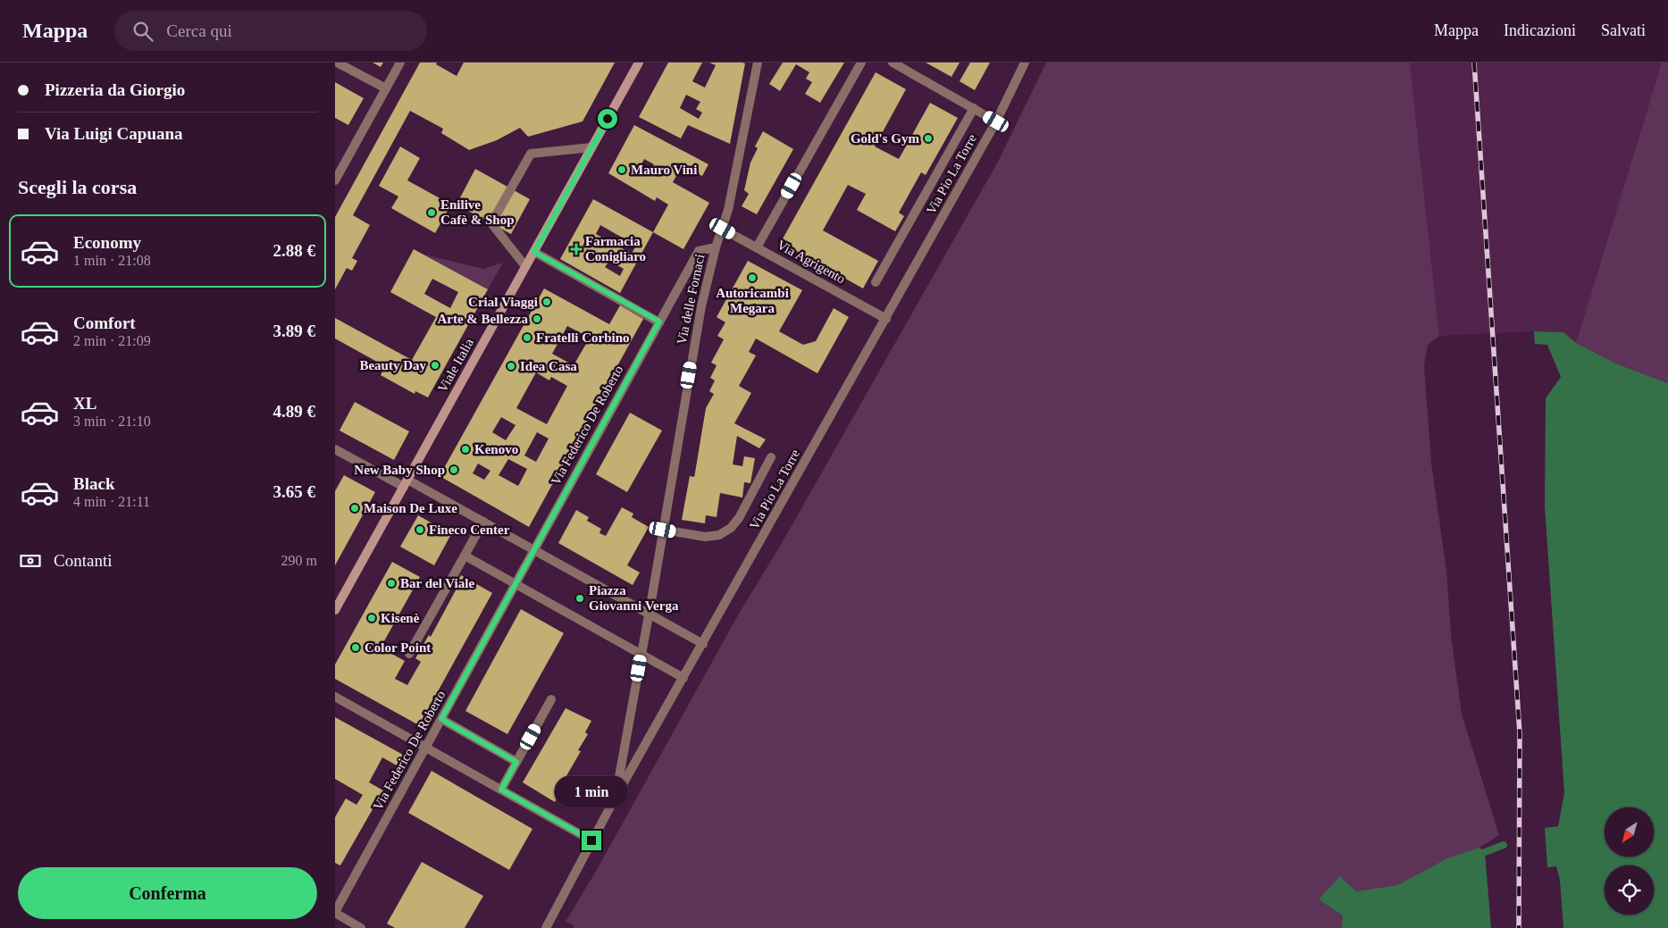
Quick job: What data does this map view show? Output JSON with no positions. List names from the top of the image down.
{
  "streets": {
    "main road": ["Viale Italia"],
    "street": [
      "Via Pio La Torre",
      "Via Agrigento",
      "Via delle Fornaci",
      "Via Federico De Roberto"
    ]
  },
  "crossings": [
    ["Via Pio La Torre", "Via Agrigento"],
    ["Via Pio La Torre", "Via delle Fornaci"],
    ["Via Agrigento", "Via delle Fornaci"],
    ["Via delle Fornaci", "Via Federico De Roberto"]
  ],
  "places": {
    "other": [
      "Gold's Gym",
      "Mauro Vini",
      "Enilive Cafè & Shop",
      "Autoricambi Megara",
      "Crial Viaggi",
      "Arte & Bellezza",
      "Fratelli Corbino",
      "Beauty Day",
      "Idea Casa",
      "Kenovo",
      "New Baby Shop",
      "Maison De Luxe",
      "Fineco Center",
      "Bar del Viale",
      "Piazza Giovanni Verga",
      "Kisenè",
      "Color Point"
    ],
    "health": ["Farmacia Conigliaro"]
  },
  "north": "bottom left",
  "page": {
    "header": "Mappa",
    "search": "Cerca qui",
    "nav": ["Mappa", "Indicazioni", "Salvati"],
    "banner": ["Pizzeria da Giorgio", "Via Luigi Capuana"],
    "heading": "Scegli la corsa",
    "list": [
      {
        "name": "Economy",
        "note": "1 min · 21:08",
        "value": "2.88 €"
      },
      {
        "name": "Comfort",
        "note": "2 min · 21:09",
        "value": "3.89 €"
      },
      {
        "name": "XL",
        "note": "3 min · 21:10",
        "value": "4.89 €"
      },
      {
        "name": "Black",
        "note": "4 min · 21:11",
        "value": "3.65 €"
      }
    ],
    "pay": ["Contanti", "290 m"],
    "bubble": "1 min",
    "buttons": "Conferma"
  }
}
